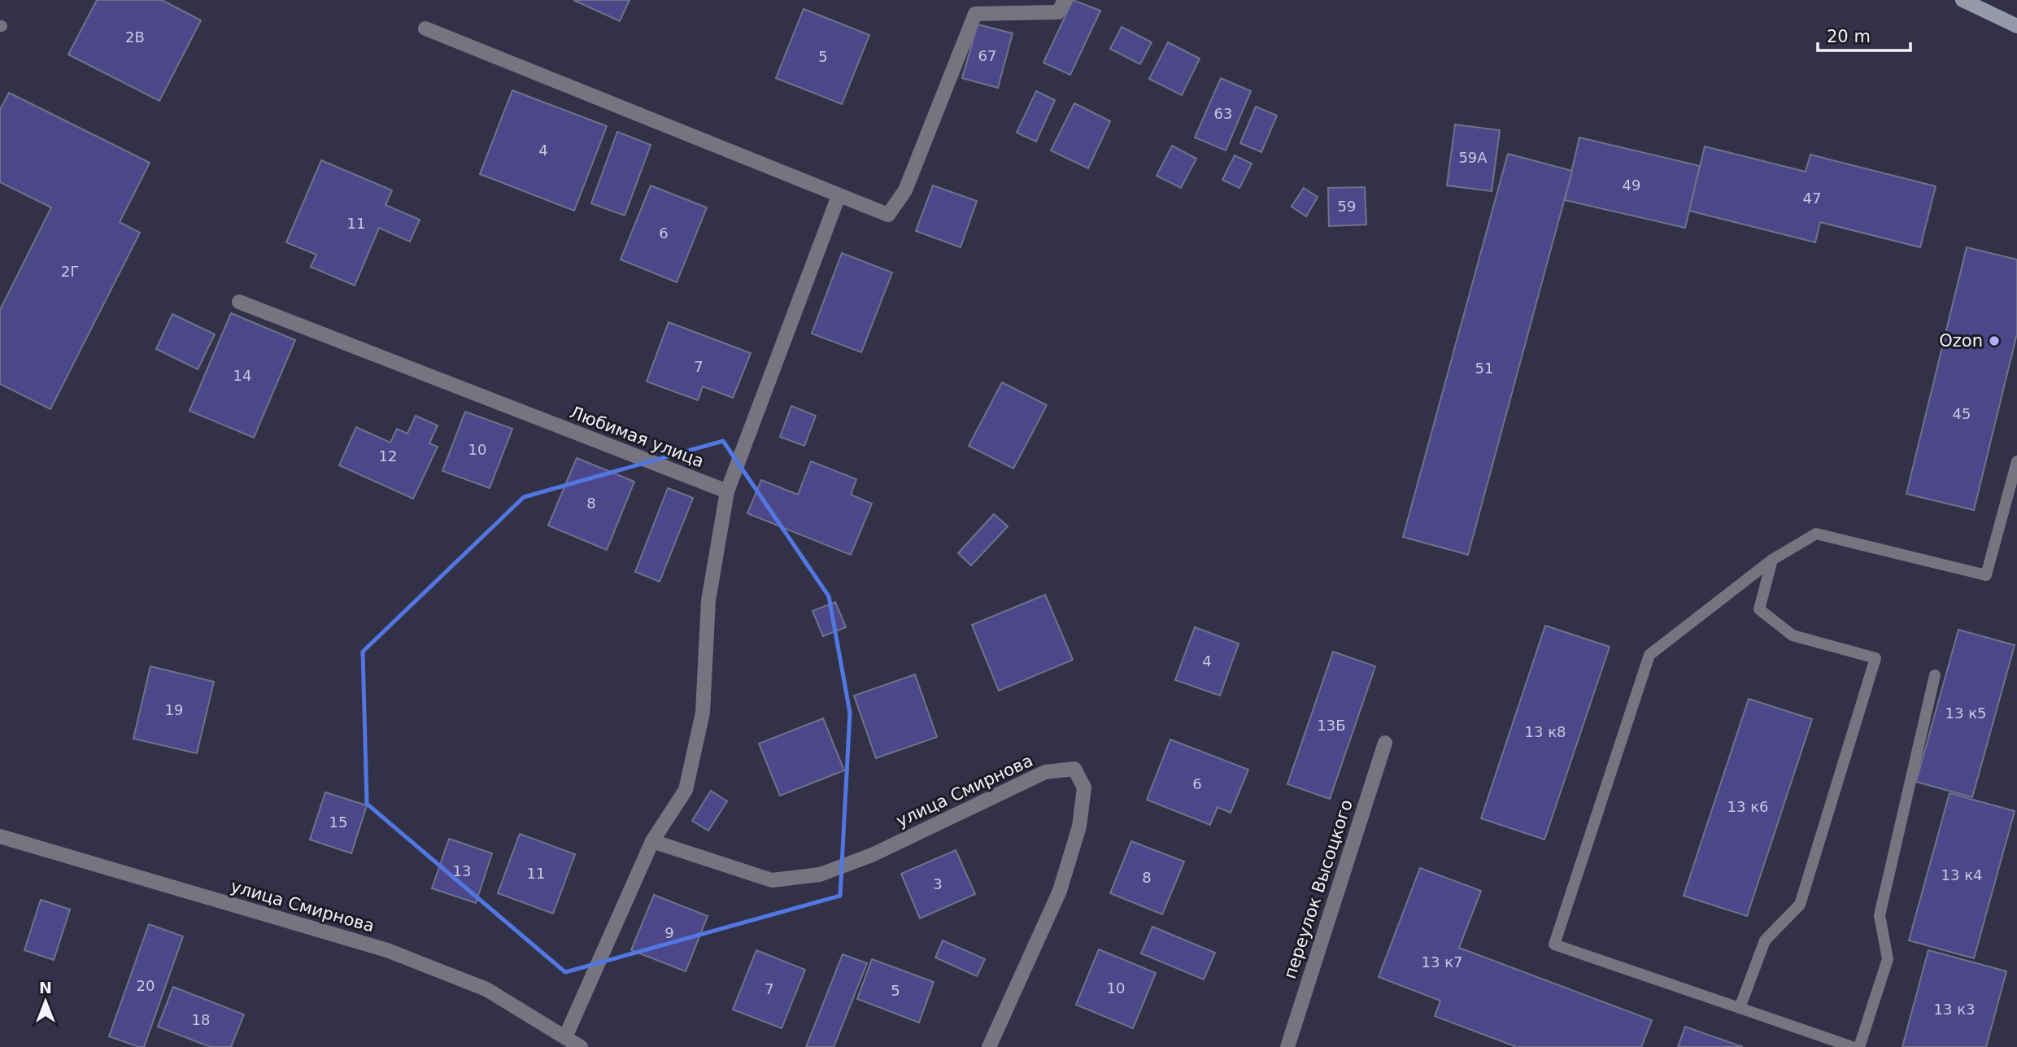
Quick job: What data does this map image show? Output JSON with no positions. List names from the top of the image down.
{
  "streets": {
    "street": ["Любимая улица", "улица Смирнова", "переулок Высоцкого"]
  },
  "places": ["Ozon"],
  "house_numbers": [
    "2В",
    "67",
    "5",
    "63",
    "4",
    "59А",
    "49",
    "47",
    "59",
    "11",
    "6",
    "2Г",
    "7",
    "51",
    "14",
    "45",
    "10",
    "12",
    "8",
    "4",
    "19",
    "13 к5",
    "13Б",
    "13 к8",
    "6",
    "13 к6",
    "15",
    "13",
    "11",
    "13 к4",
    "8",
    "3",
    "9",
    "13 к7",
    "20",
    "10",
    "7",
    "5",
    "13 к3",
    "18"
  ],
  "scale_bar": "20 m",
  "north": "top"
}
